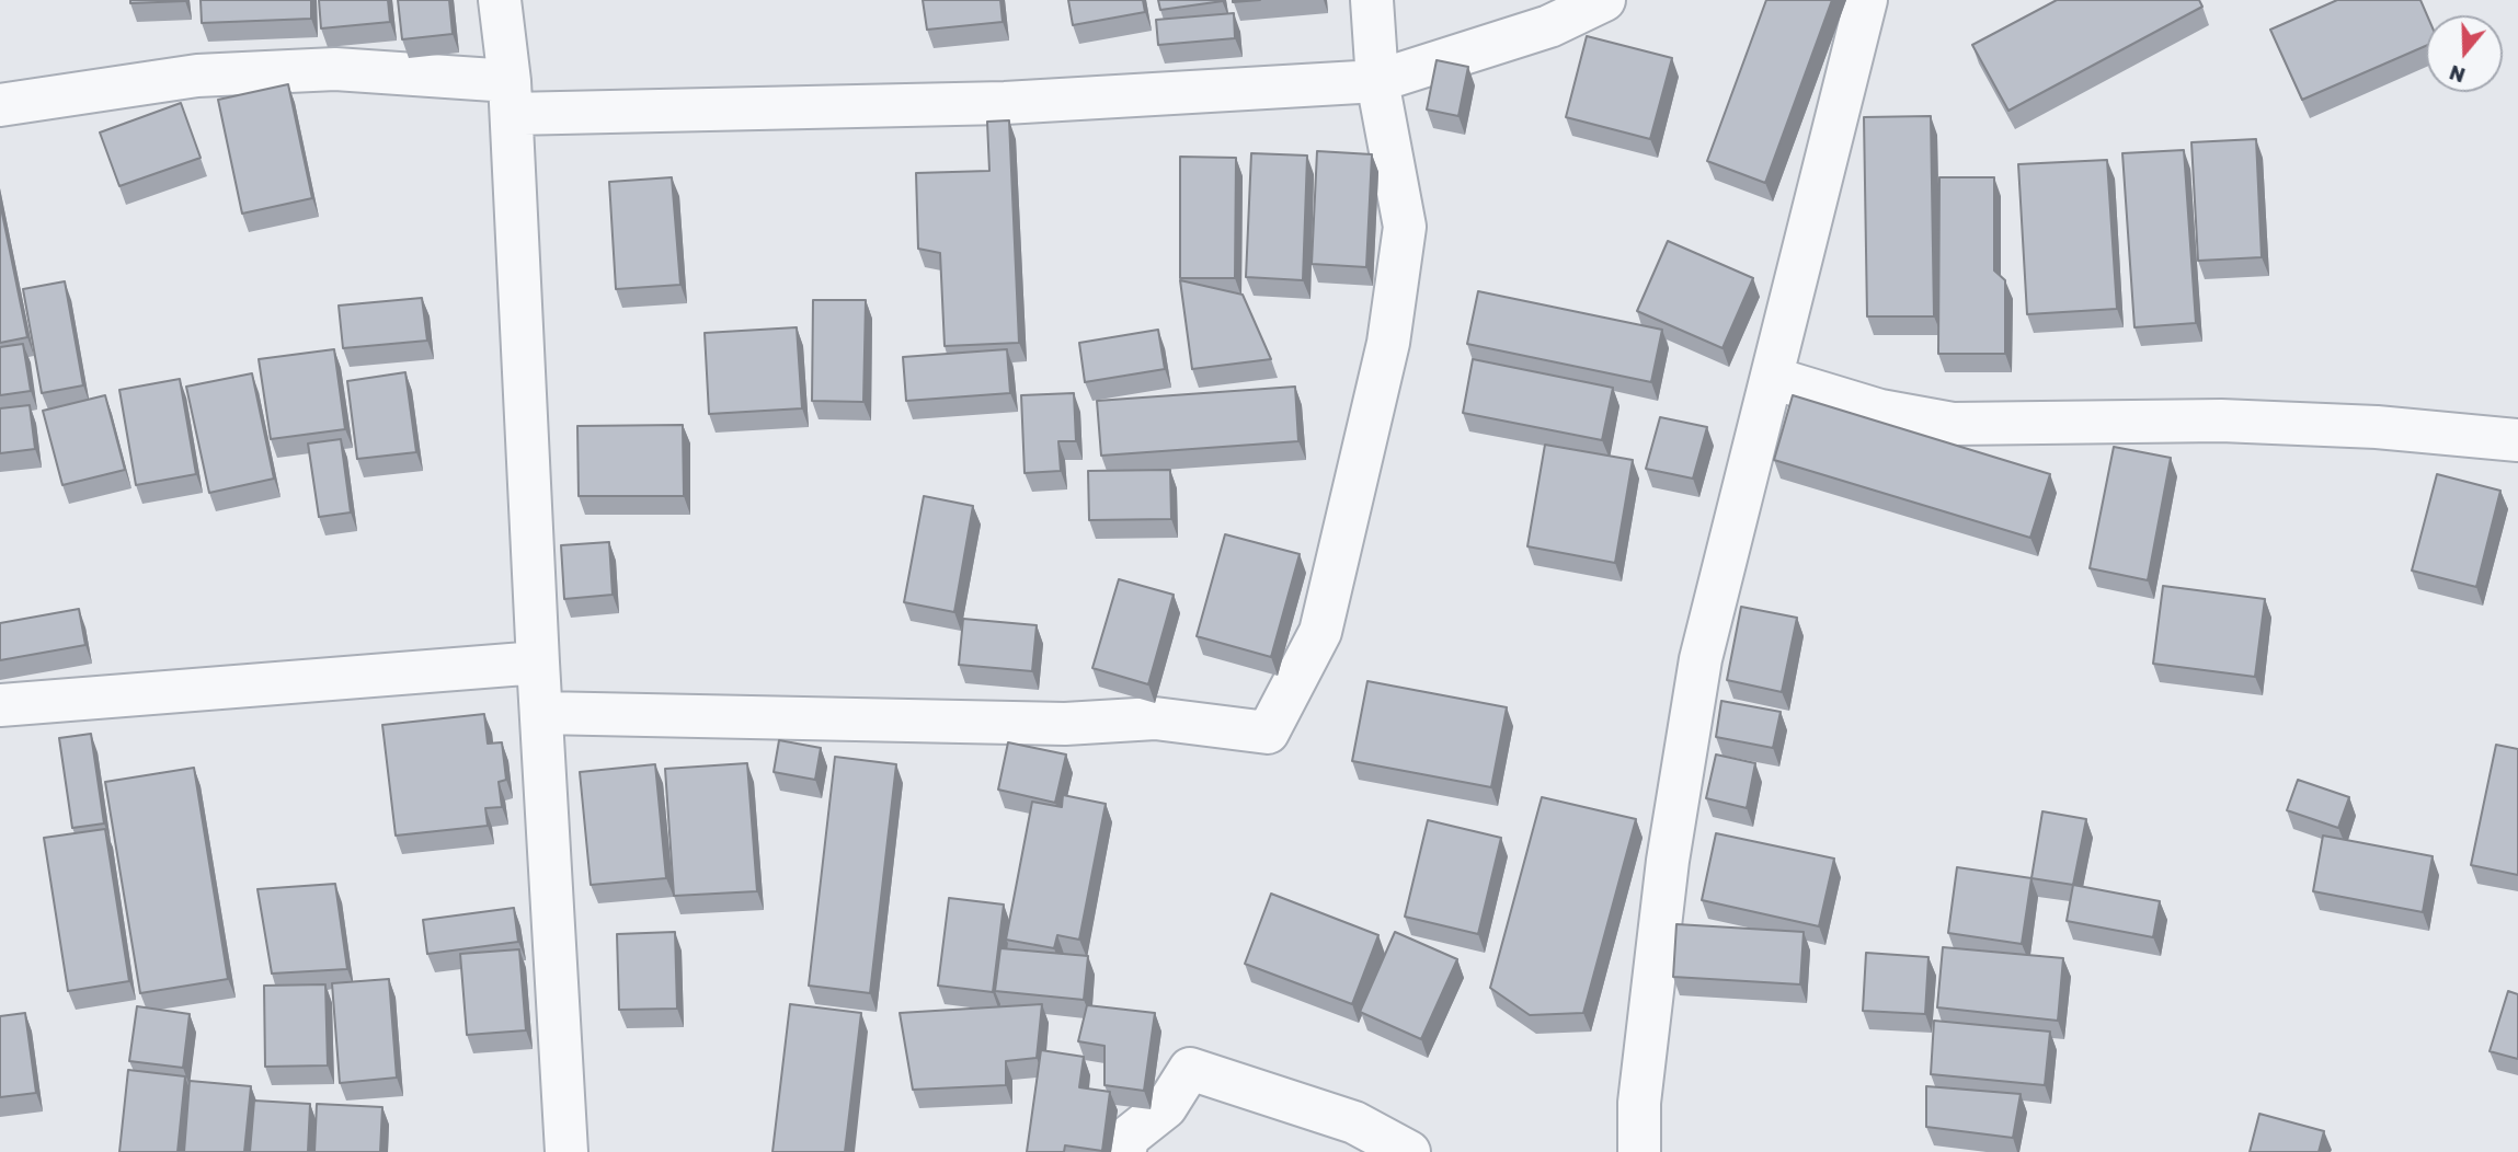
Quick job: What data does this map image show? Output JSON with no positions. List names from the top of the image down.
{
  "north": "bottom"
}
